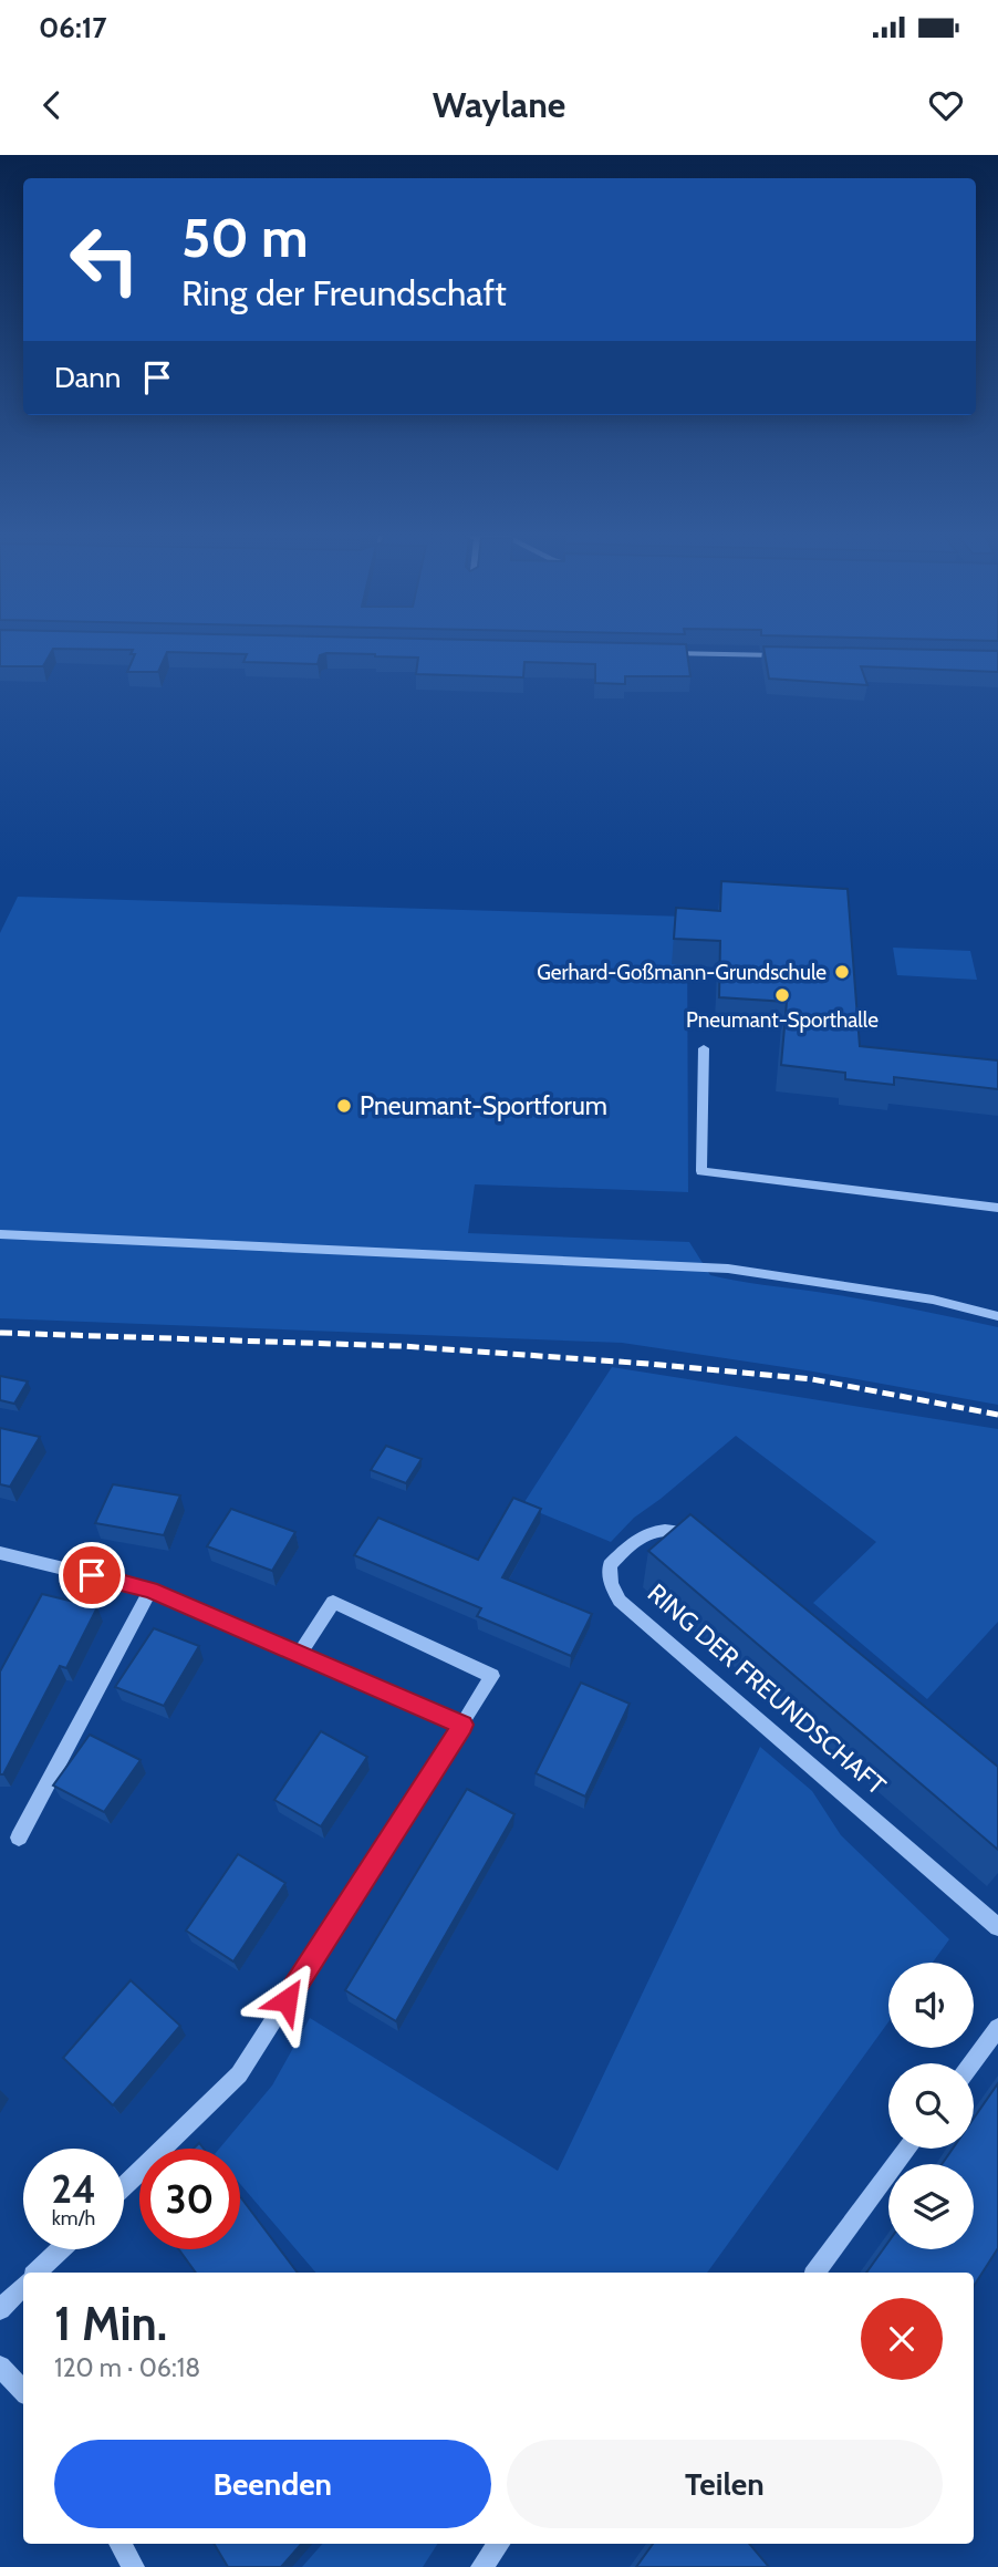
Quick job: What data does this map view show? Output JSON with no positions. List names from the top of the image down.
{
  "streets": {
    "street": ["RING DER FREUNDSCHAFT"]
  },
  "places": ["Gerhard-Goßmann-Grundschule", "Pneumant-Sporthalle", "Pneumant-Sportforum"],
  "page": {
    "status": "06:17",
    "header": "Waylane",
    "turn": ["50 m", "Ring der Freundschaft"],
    "then": "Dann",
    "speed": "24 km/h",
    "limit": "30",
    "heading": ["1 Min.", "120 m · 06:18"],
    "buttons": ["Beenden", "Teilen"]
  }
}
